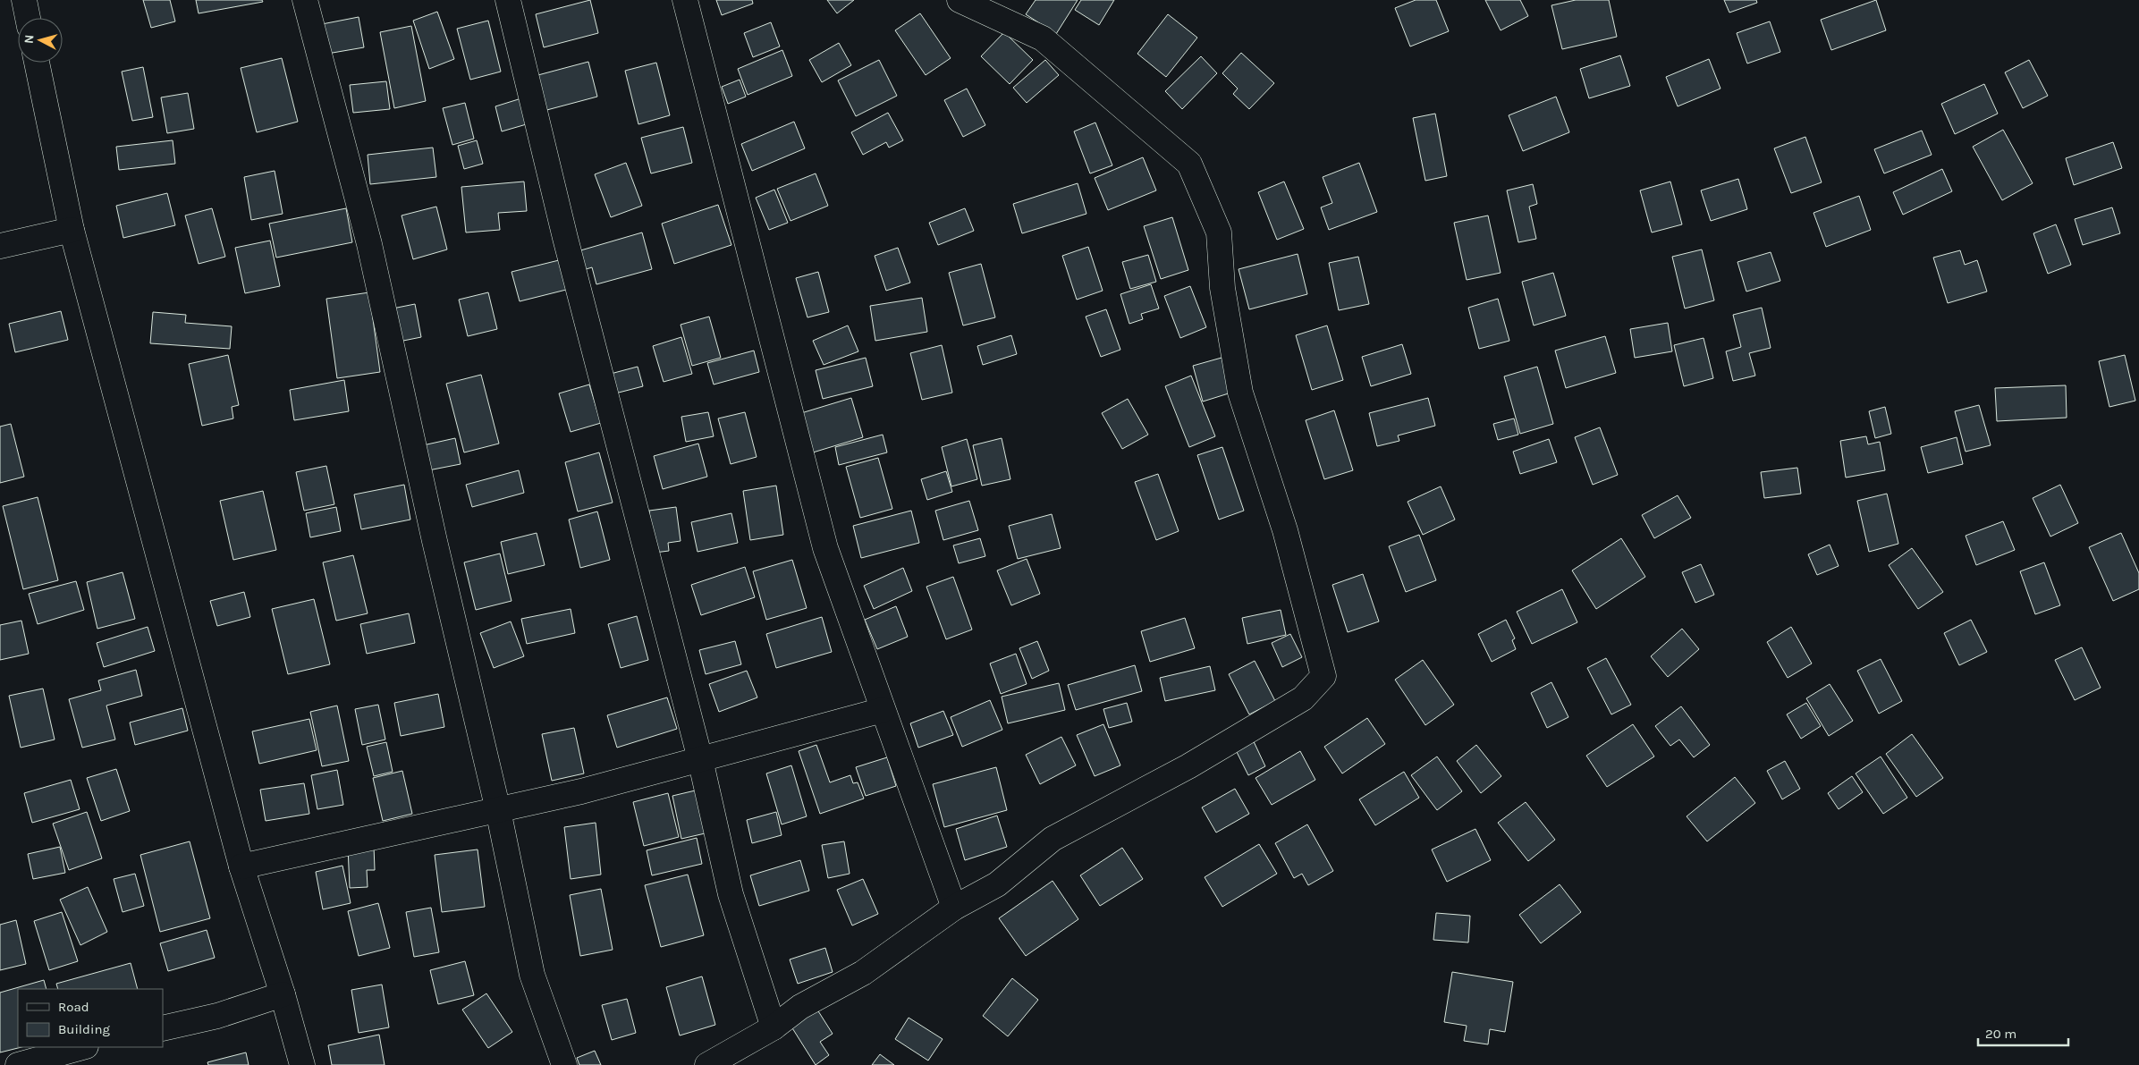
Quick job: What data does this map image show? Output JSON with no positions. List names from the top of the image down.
{
  "legend": ["Road", "Building"],
  "scale_bar": "20 m",
  "north": "left"
}
